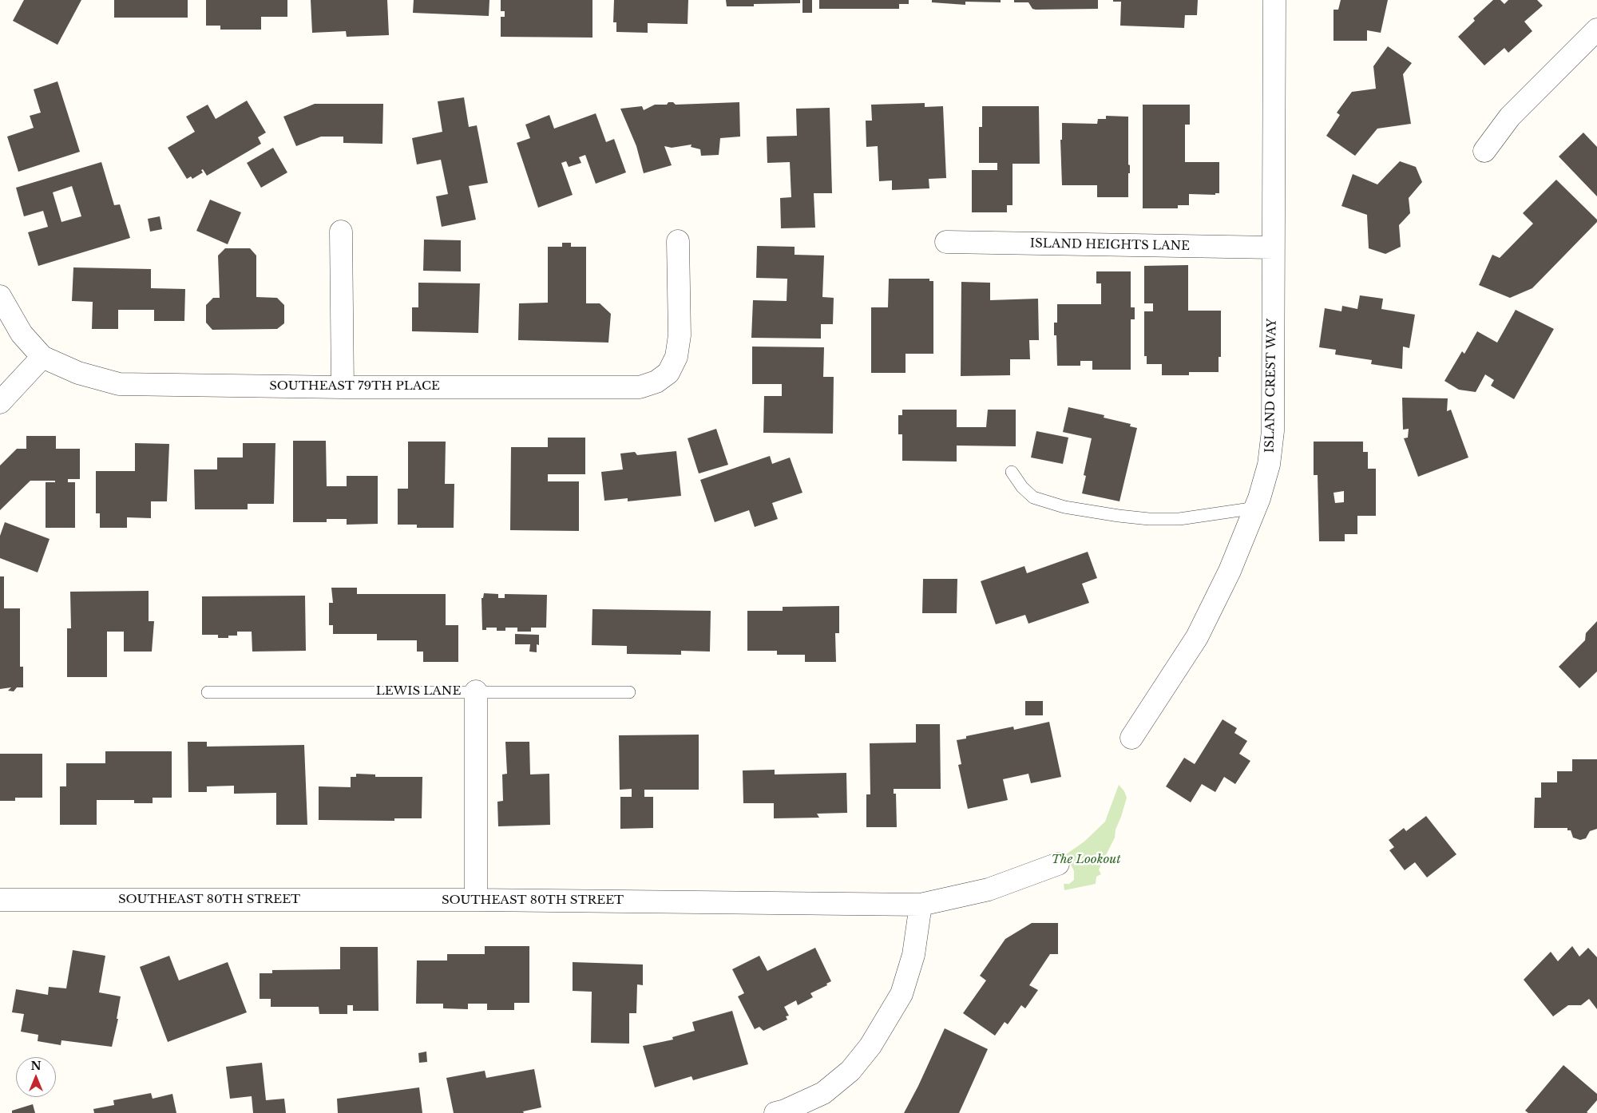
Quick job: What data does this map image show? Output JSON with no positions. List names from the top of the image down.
{
  "streets": {
    "street": [
      "ISLAND HEIGHTS LANE",
      "ISLAND CREST WAY",
      "SOUTHEAST 79TH PLACE",
      "SOUTHEAST 80TH STREET"
    ],
    "lane": ["LEWIS LANE"]
  },
  "crossings": [
    ["ISLAND HEIGHTS LANE", "ISLAND CREST WAY"]
  ],
  "parks": ["The Lookout"],
  "north": "top"
}
